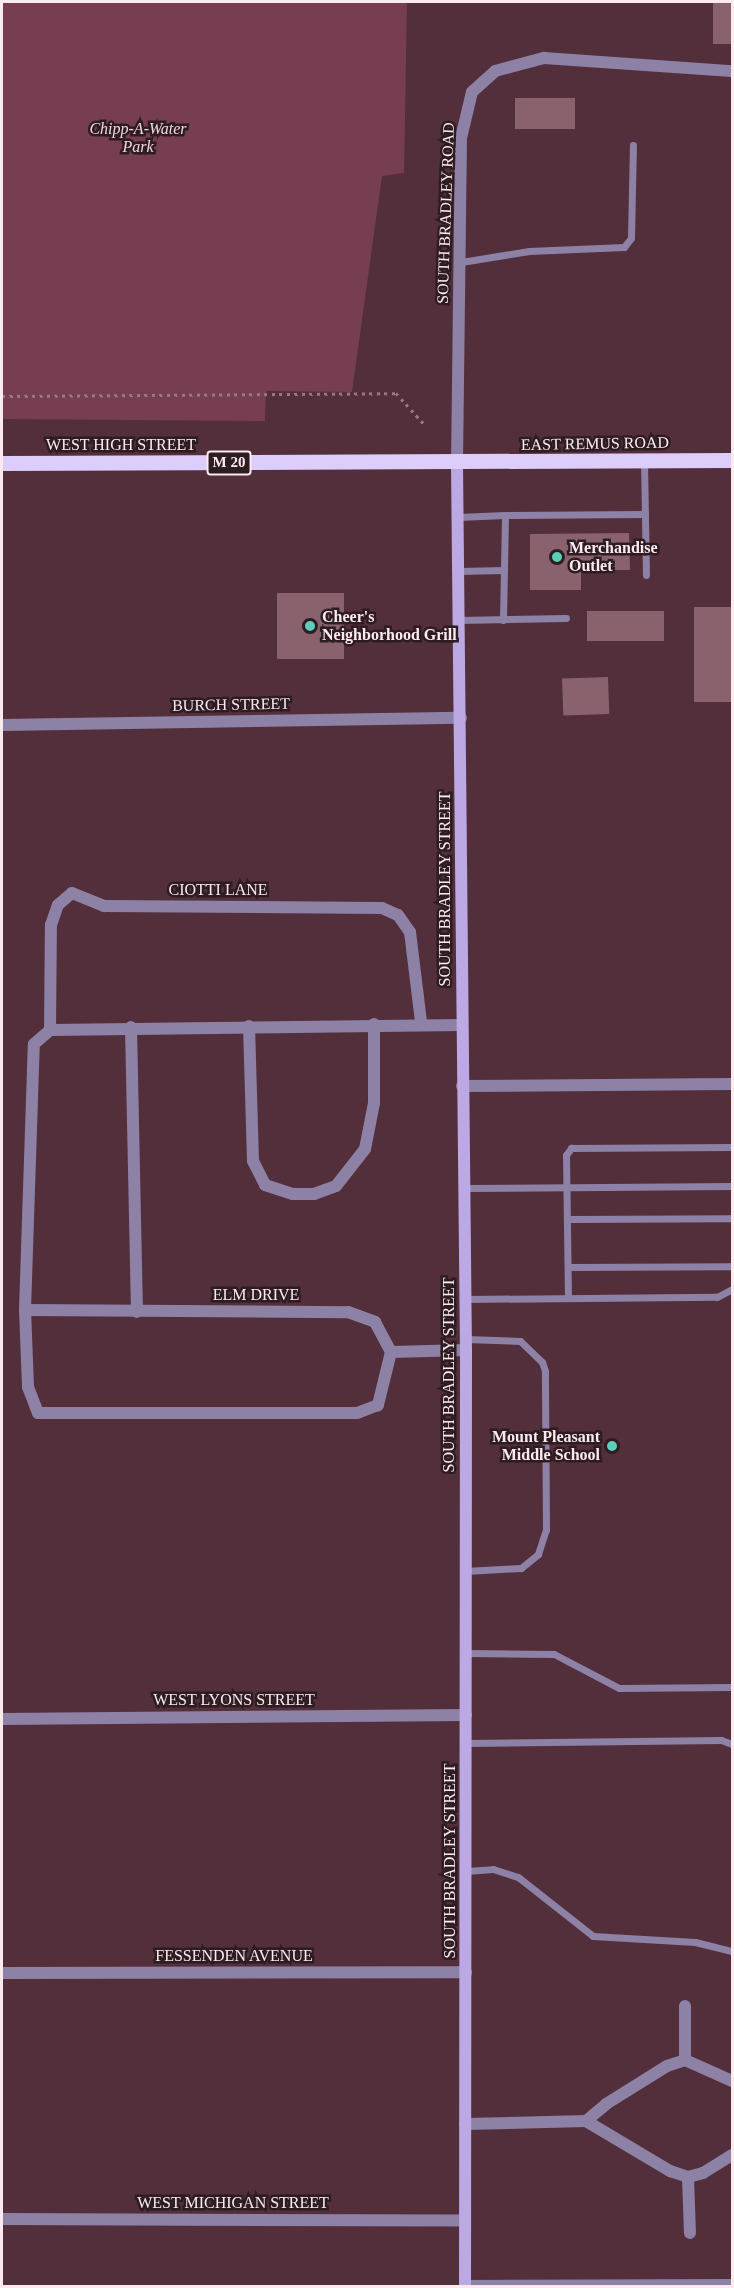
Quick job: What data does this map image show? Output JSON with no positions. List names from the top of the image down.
{
  "streets": {
    "main road": ["EAST REMUS ROAD", "WEST HIGH STREET", "M 20"],
    "street": [
      "SOUTH BRADLEY ROAD",
      "BURCH STREET",
      "SOUTH BRADLEY STREET",
      "CIOTTI LANE",
      "ELM DRIVE",
      "WEST LYONS STREET",
      "FESSENDEN AVENUE",
      "WEST MICHIGAN STREET"
    ]
  },
  "crossings": [
    ["SOUTH BRADLEY ROAD", "EAST REMUS ROAD"],
    ["SOUTH BRADLEY ROAD", "WEST HIGH STREET"],
    ["SOUTH BRADLEY ROAD", "SOUTH BRADLEY STREET"],
    ["EAST REMUS ROAD", "WEST HIGH STREET"],
    ["EAST REMUS ROAD", "SOUTH BRADLEY STREET"],
    ["WEST HIGH STREET", "SOUTH BRADLEY STREET"],
    ["BURCH STREET", "SOUTH BRADLEY STREET"],
    ["SOUTH BRADLEY STREET", "WEST LYONS STREET"],
    ["SOUTH BRADLEY STREET", "FESSENDEN AVENUE"],
    ["SOUTH BRADLEY STREET", "WEST MICHIGAN STREET"]
  ],
  "parks": ["Chipp-A-Water Park"],
  "places": ["Merchandise Outlet", "Cheer's Neighborhood Grill", "Mount Pleasant Middle School"]
}
